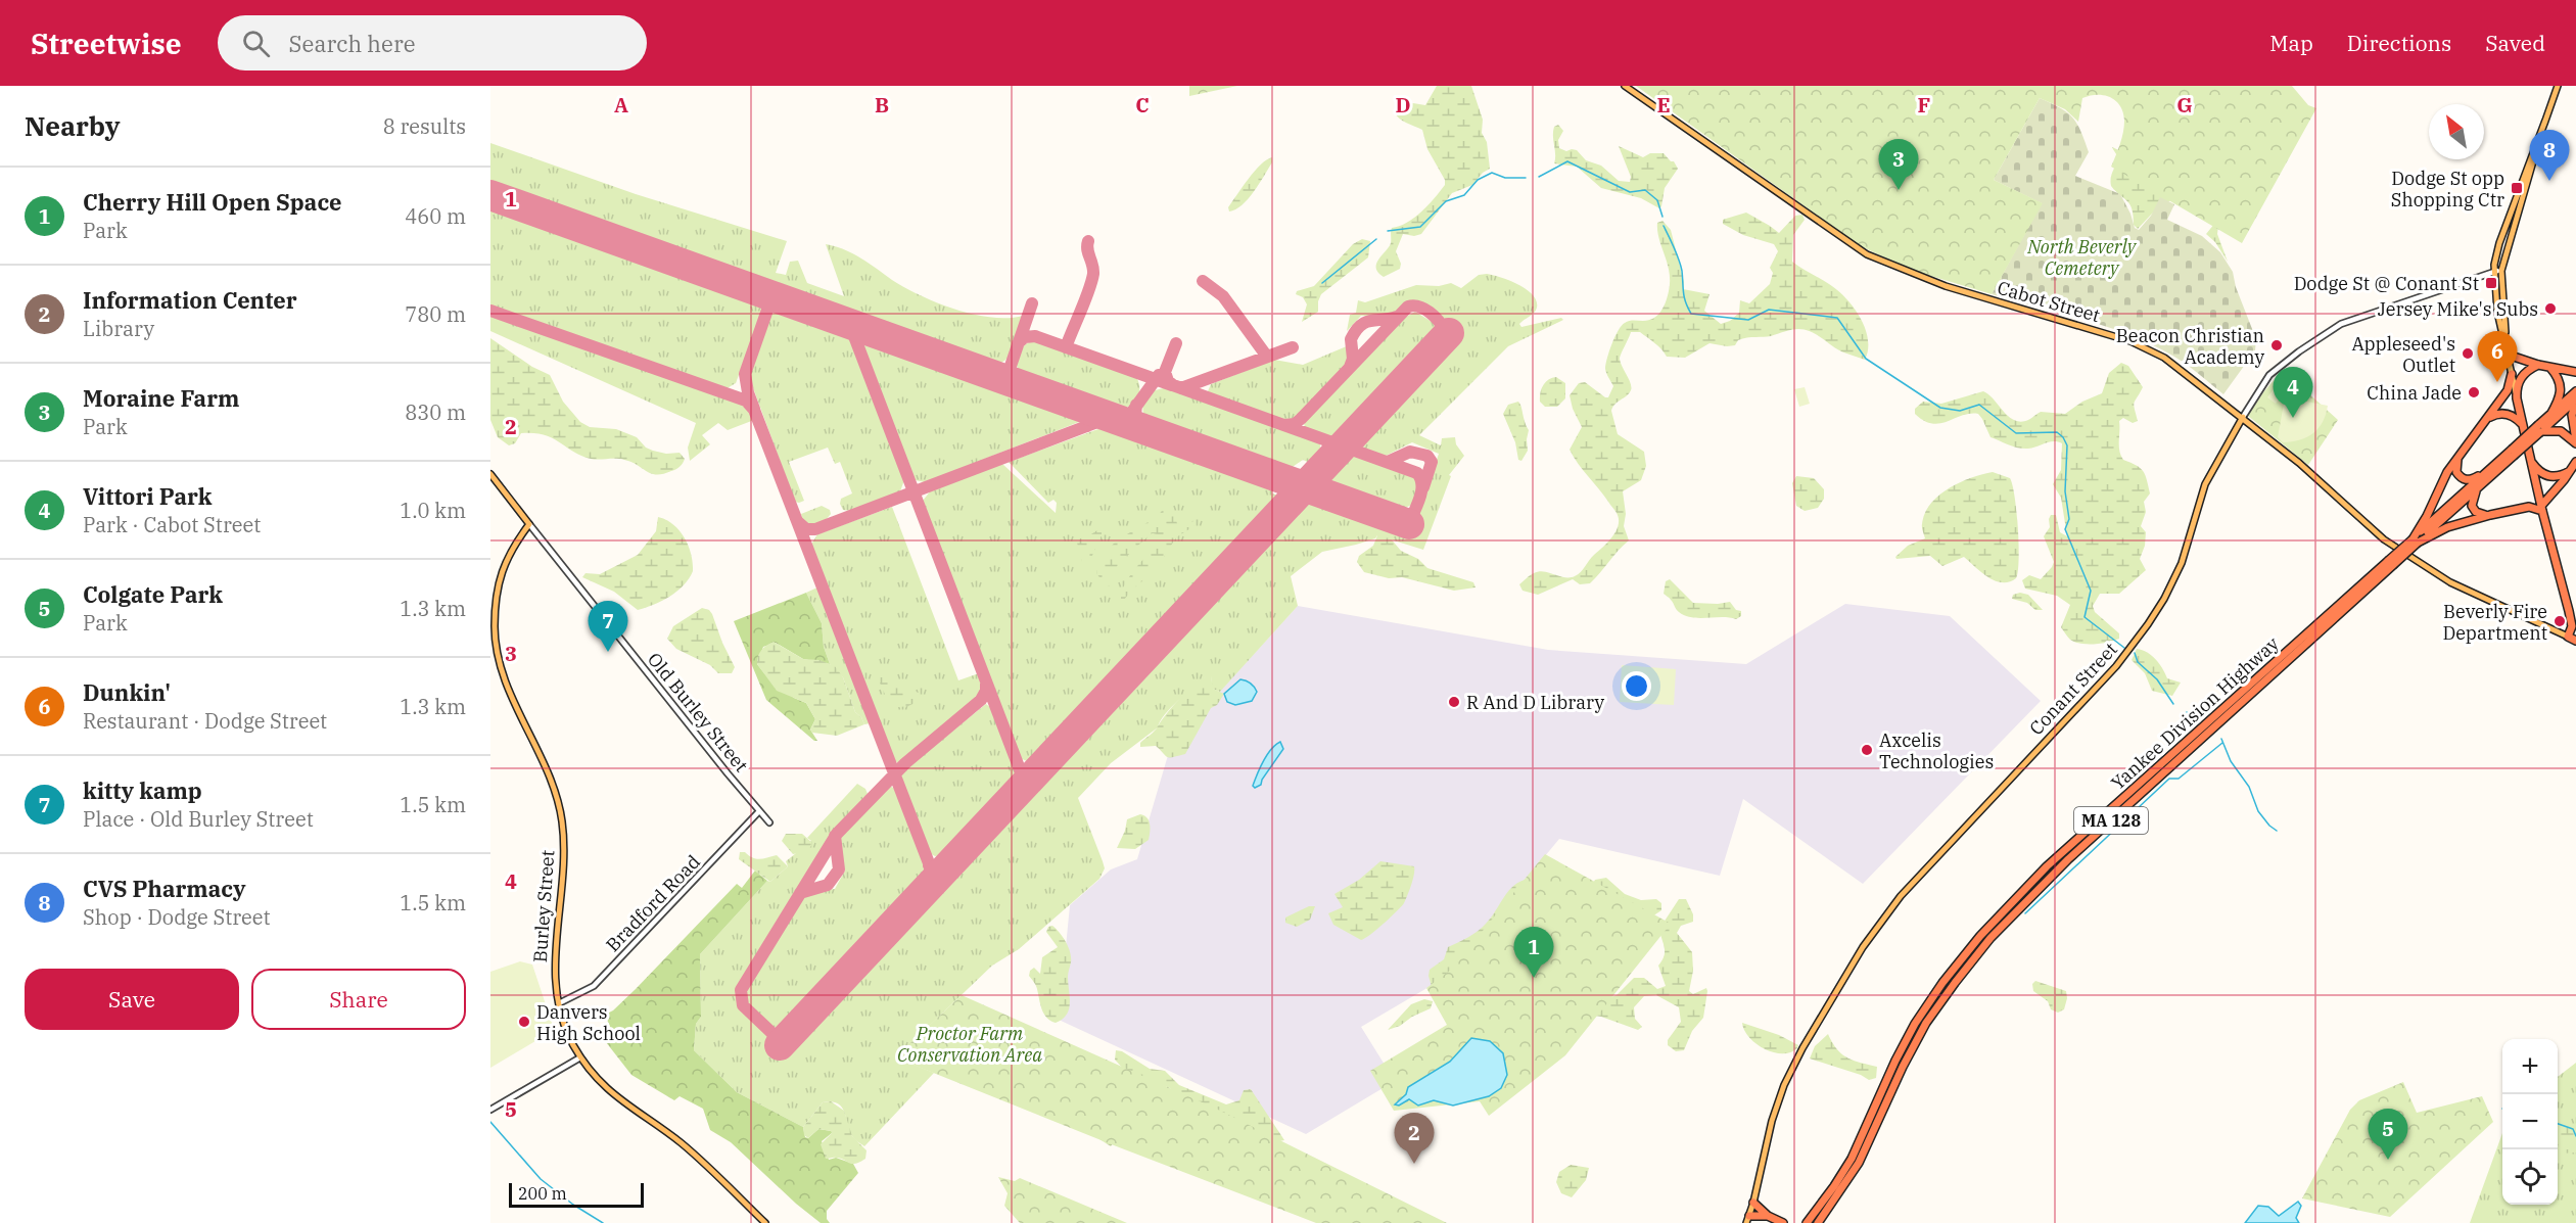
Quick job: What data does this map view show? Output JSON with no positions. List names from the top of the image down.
{
  "streets": {
    "highway": ["Cabot Street", "Yankee Division Highway", "MA 128"],
    "main road": ["Conant Street", "Old Burley Street", "Burley Street"],
    "street": ["Bradford Road"]
  },
  "crossings": [
    ["Cabot Street", "Conant Street"],
    ["Old Burley Street", "Bradford Road"],
    ["Old Burley Street", "Burley Street"],
    ["Bradford Road", "Burley Street"]
  ],
  "parks": ["North Beverly Cemetery", "Proctor Farm Conservation Area"],
  "places": {
    "transit": ["Dodge St opp Shopping Ctr", "Dodge St @ Conant St"],
    "other": [
      "Jersey Mike's Subs",
      "Beacon Christian Academy",
      "Appleseed's Outlet",
      "China Jade",
      "Beverly Fire Department",
      "R And D Library",
      "Axcelis Technologies",
      "Danvers High School"
    ]
  },
  "scale_bar": "200 m",
  "north": "top left",
  "page": {
    "header": "Streetwise",
    "search": "Search here",
    "nav": ["Map", "Directions", "Saved"],
    "heading": ["Nearby", "8 results"],
    "pins": [
      "8",
      "3",
      "6",
      "4",
      "7",
      "1",
      "5",
      "2"
    ],
    "list": [
      {
        "mark": "1",
        "name": "Cherry Hill Open Space",
        "note": "Park",
        "value": "460 m"
      },
      {
        "mark": "2",
        "name": "Information Center",
        "note": "Library",
        "value": "780 m"
      },
      {
        "mark": "3",
        "name": "Moraine Farm",
        "note": "Park",
        "value": "830 m"
      },
      {
        "mark": "4",
        "name": "Vittori Park",
        "note": "Park · Cabot Street",
        "value": "1.0 km"
      },
      {
        "mark": "5",
        "name": "Colgate Park",
        "note": "Park",
        "value": "1.3 km"
      },
      {
        "mark": "6",
        "name": "Dunkin'",
        "note": "Restaurant · Dodge Street",
        "value": "1.3 km"
      },
      {
        "mark": "7",
        "name": "kitty kamp",
        "note": "Place · Old Burley Street",
        "value": "1.5 km"
      },
      {
        "mark": "8",
        "name": "CVS Pharmacy",
        "note": "Shop · Dodge Street",
        "value": "1.5 km"
      }
    ],
    "buttons": ["Save", "Share"],
    "map_buttons": ["+", "−"],
    "scale": "200 m"
  },
  "grid": {
    "columns": [
      "A",
      "B",
      "C",
      "D",
      "E",
      "F",
      "G"
    ],
    "rows": [
      "1",
      "2",
      "3",
      "4",
      "5"
    ]
  }
}
